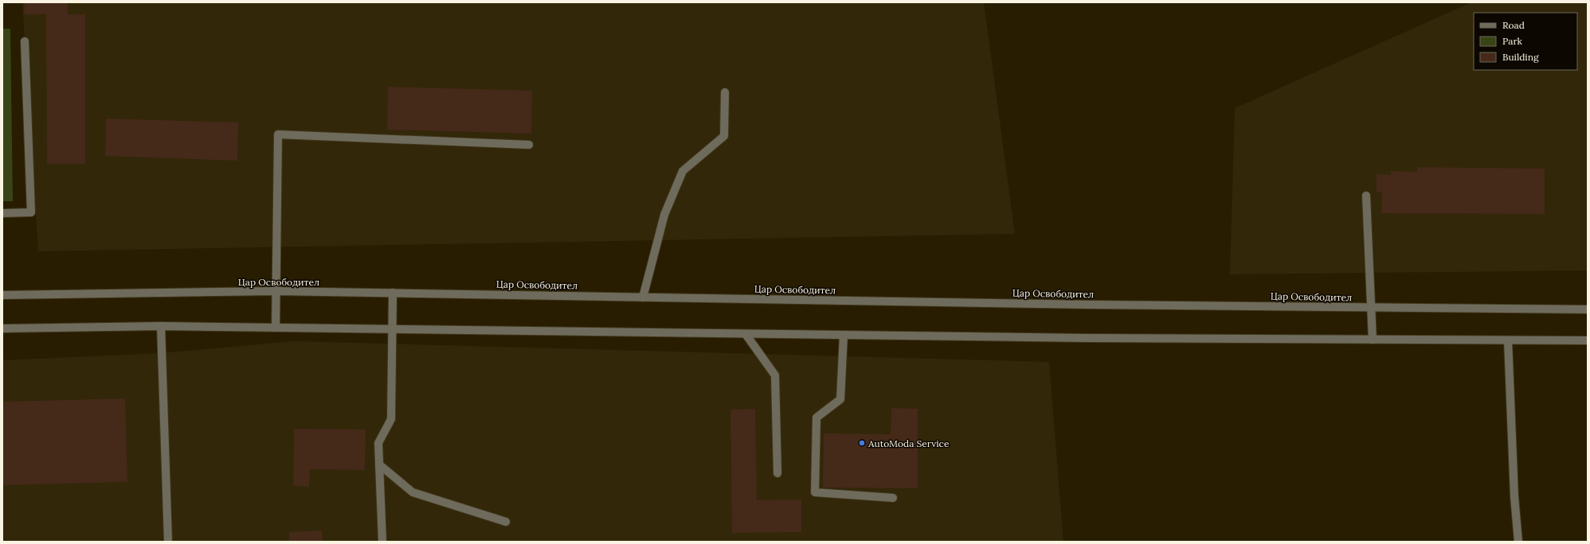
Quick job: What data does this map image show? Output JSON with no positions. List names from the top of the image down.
{
  "streets": {
    "street": ["Цар Освободител"]
  },
  "places": ["AutoModa Service"],
  "legend": ["Road", "Park", "Building"]
}
